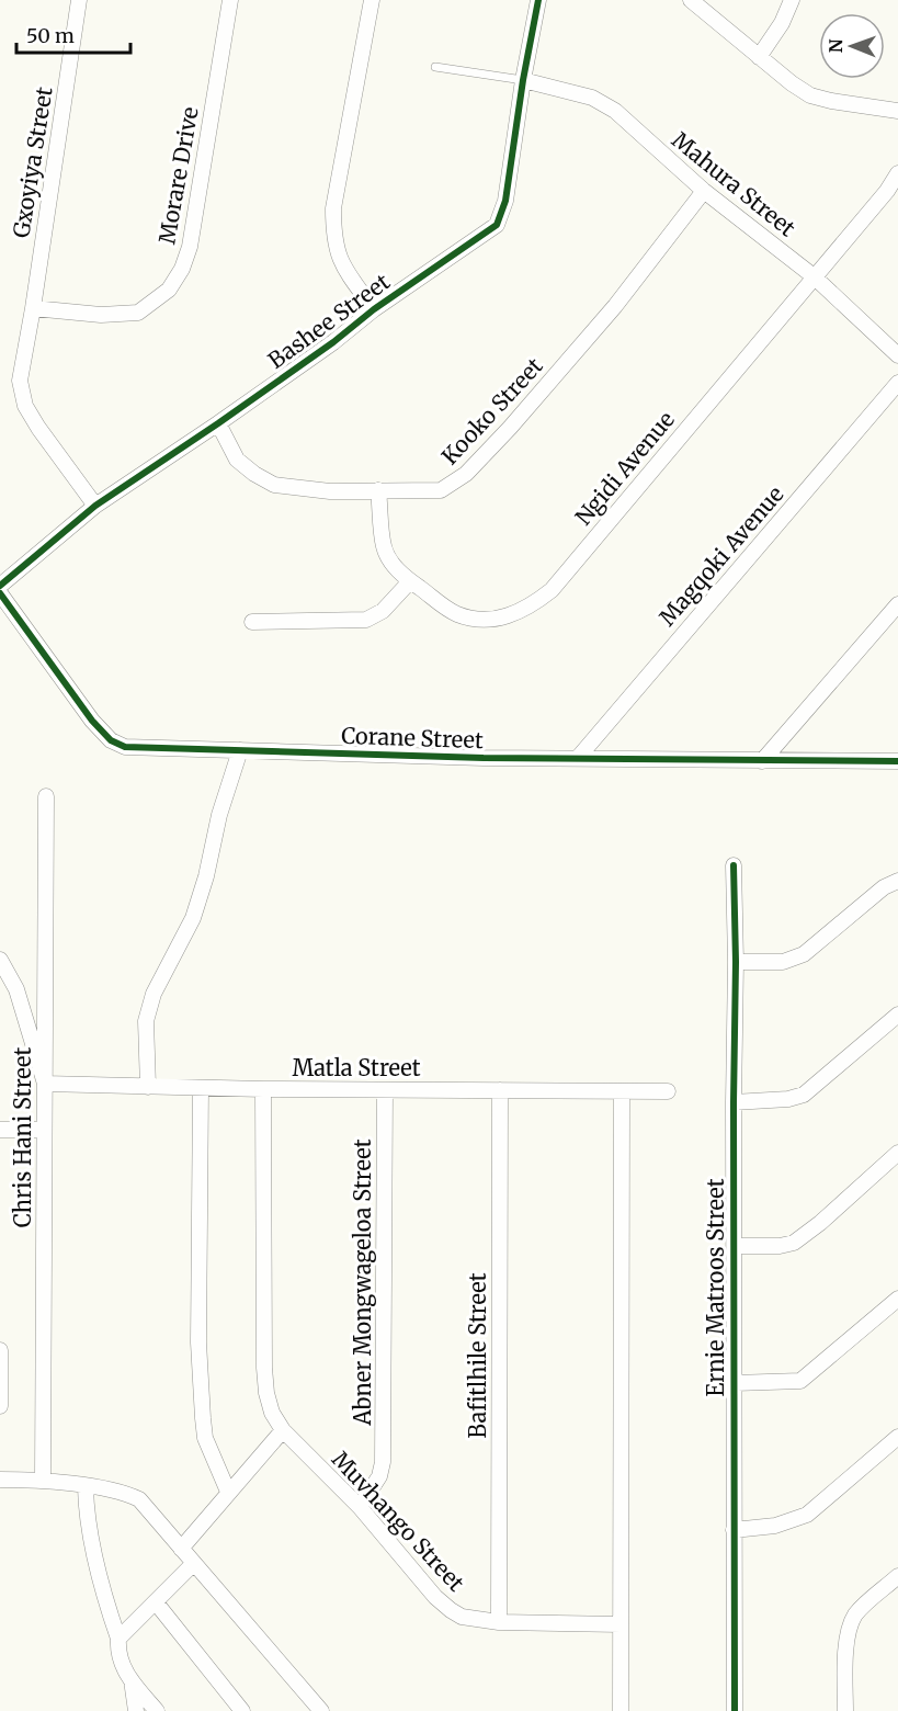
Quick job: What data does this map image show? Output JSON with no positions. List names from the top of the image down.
{
  "streets": {
    "street": [
      "Gxoyiya Street",
      "Morare Drive",
      "Mahura Street",
      "Bashee Street",
      "Kooko Street",
      "Ngidi Avenue",
      "Magqoki Avenue",
      "Corane Street",
      "Matla Street",
      "Chris Hani Street",
      "Abner Mongwageloa Street",
      "Ernie Matroos Street",
      "Bafitlhile Street",
      "Muvhango Street"
    ]
  },
  "crossings": [
    ["Gxoyiya Street", "Morare Drive"],
    ["Gxoyiya Street", "Bashee Street"],
    ["Mahura Street", "Bashee Street"],
    ["Mahura Street", "Kooko Street"],
    ["Mahura Street", "Ngidi Avenue"],
    ["Bashee Street", "Kooko Street"],
    ["Kooko Street", "Ngidi Avenue"],
    ["Magqoki Avenue", "Corane Street"],
    ["Matla Street", "Chris Hani Street"],
    ["Matla Street", "Abner Mongwageloa Street"],
    ["Matla Street", "Bafitlhile Street"],
    ["Matla Street", "Muvhango Street"],
    ["Abner Mongwageloa Street", "Muvhango Street"],
    ["Bafitlhile Street", "Muvhango Street"]
  ],
  "scale_bar": "50 m",
  "north": "left"
}
